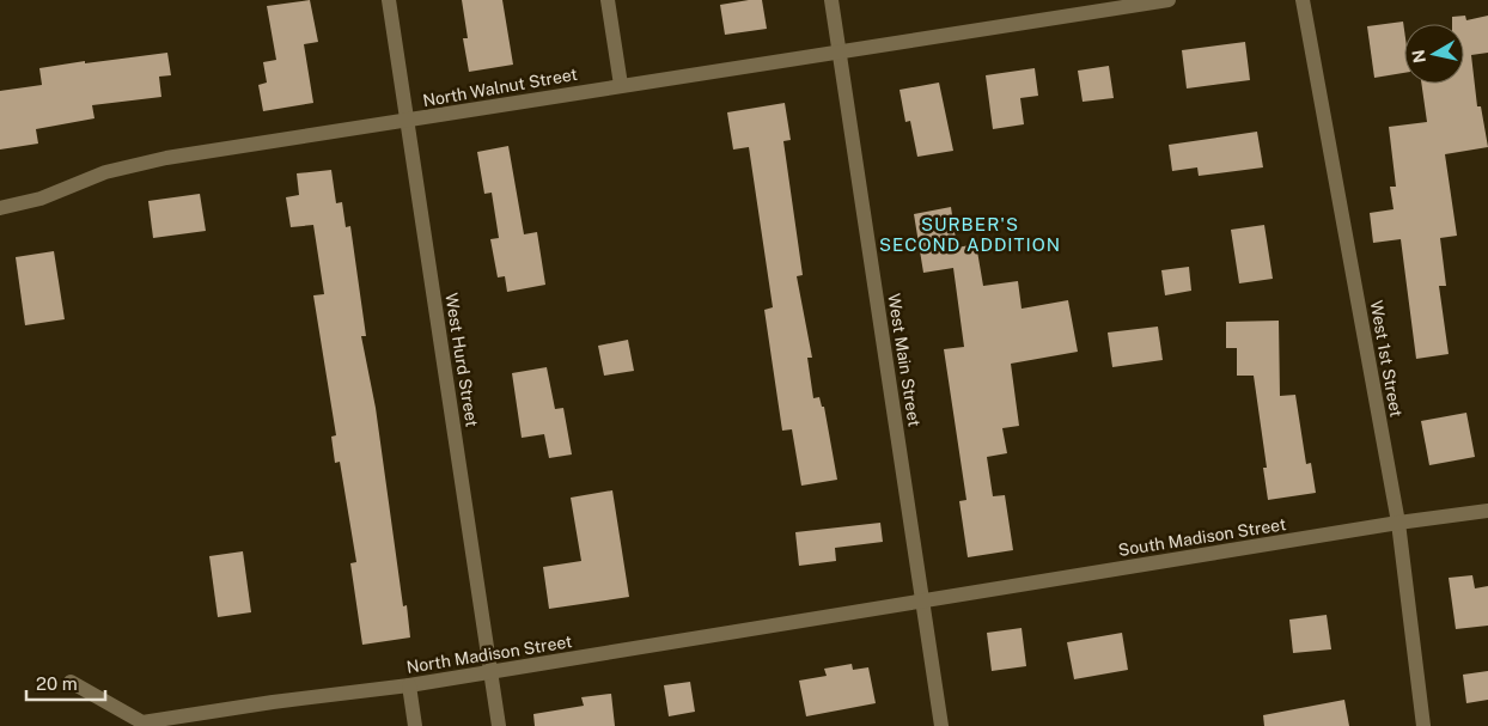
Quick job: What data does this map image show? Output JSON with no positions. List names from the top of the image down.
{
  "streets": {
    "street": [
      "North Walnut Street",
      "West 1st Street",
      "West Hurd Street",
      "West Main Street",
      "South Madison Street",
      "North Madison Street"
    ]
  },
  "crossings": [
    ["North Walnut Street", "West Hurd Street"],
    ["North Walnut Street", "West Main Street"],
    ["West 1st Street", "South Madison Street"],
    ["West Hurd Street", "North Madison Street"],
    ["West Main Street", "South Madison Street"],
    ["West Main Street", "North Madison Street"],
    ["South Madison Street", "North Madison Street"]
  ],
  "districts": ["SURBER'S SECOND ADDITION"],
  "scale_bar": "20 m",
  "north": "left"
}
